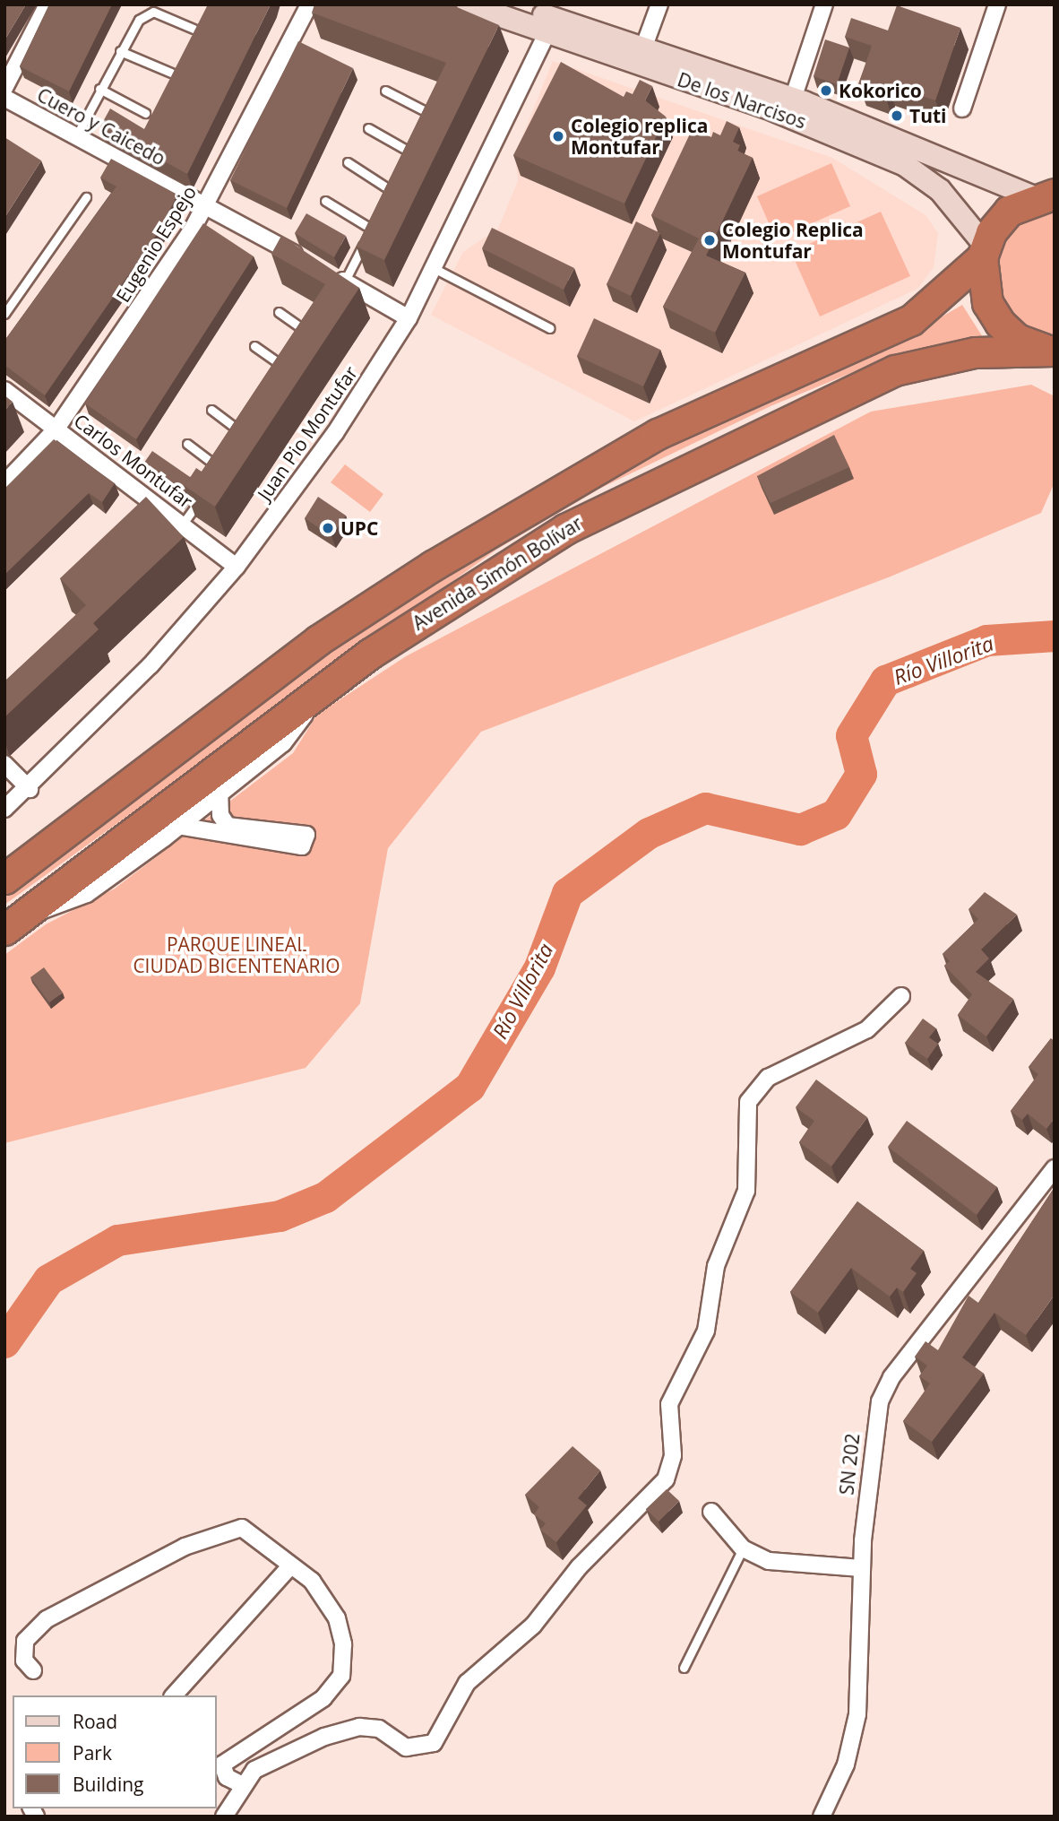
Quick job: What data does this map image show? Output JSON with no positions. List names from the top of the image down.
{
  "streets": {
    "highway": ["Avenida Simón Bolívar"],
    "street": [
      "De los Narcisos",
      "Cuero y Caicedo",
      "Eugenio Espejo",
      "Juan Pio Montufar",
      "Carlos Montufar",
      "SN 202"
    ]
  },
  "crossings": [
    ["De los Narcisos", "Juan Pio Montufar"],
    ["De los Narcisos", "Avenida Simón Bolívar"],
    ["Cuero y Caicedo", "Eugenio Espejo"],
    ["Cuero y Caicedo", "Juan Pio Montufar"],
    ["Eugenio Espejo", "Carlos Montufar"],
    ["Juan Pio Montufar", "Carlos Montufar"]
  ],
  "water": ["Río Villorita"],
  "parks": ["PARQUE LINEAL CIUDAD BICENTENARIO"],
  "places": [
    "Kokorico",
    "Tuti",
    "Colegio replica Montufar",
    "Colegio Replica Montufar",
    "UPC"
  ],
  "legend": ["Road", "Park", "Building"]
}
